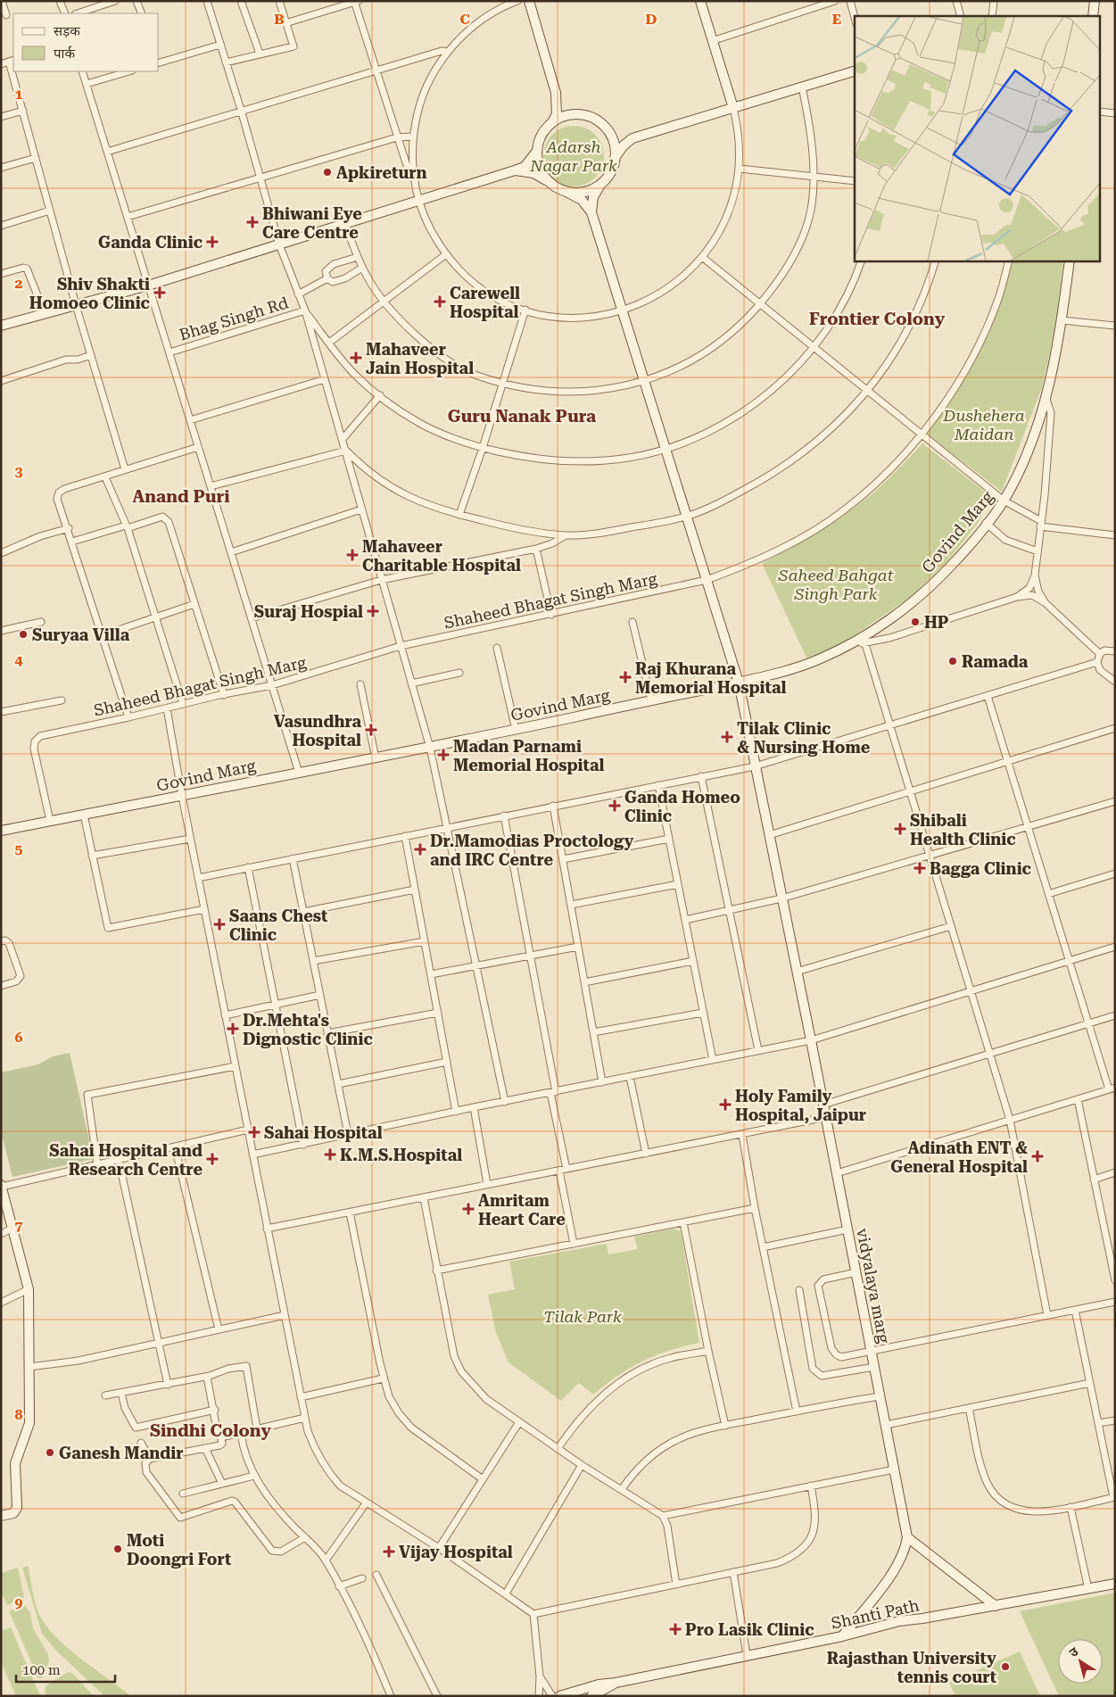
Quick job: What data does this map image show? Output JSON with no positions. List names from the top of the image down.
{
  "streets": {
    "street": [
      "Bhag Singh Rd",
      "Govind Marg",
      "Shaheed Bhagat Singh Marg",
      "vidyalaya marg",
      "Shanti Path"
    ]
  },
  "crossings": [
    ["Bhag Singh Rd", "vidyalaya marg"],
    ["Govind Marg", "Shaheed Bhagat Singh Marg"],
    ["Govind Marg", "vidyalaya marg"],
    ["Shaheed Bhagat Singh Marg", "vidyalaya marg"]
  ],
  "districts": [
    "Frontier Colony",
    "Guru Nanak Pura",
    "Anand Puri",
    "Sindhi Colony"
  ],
  "parks": [
    "Adarsh Nagar Park",
    "Dushehera Maidan",
    "Saheed Bahgat Singh Park",
    "Tilak Park"
  ],
  "places": {
    "other": [
      "Apkireturn",
      "HP",
      "Suryaa Villa",
      "Ramada",
      "Ganesh Mandir",
      "Moti Doongri Fort",
      "Rajasthan University tennis court"
    ],
    "health": [
      "Bhiwani Eye Care Centre",
      "Ganda Clinic",
      "Shiv Shakti Homoeo Clinic",
      "Carewell Hospital",
      "Mahaveer Jain Hospital",
      "Mahaveer Charitable Hospital",
      "Suraj Hospial",
      "Raj Khurana Memorial Hospital",
      "Vasundhra Hospital",
      "Tilak Clinic & Nursing Home",
      "Madan Parnami Memorial Hospital",
      "Ganda Homeo Clinic",
      "Shibali Health Clinic",
      "Dr.Mamodias Proctology and IRC Centre",
      "Bagga Clinic",
      "Saans Chest Clinic",
      "Dr.Mehta's Dignostic Clinic",
      "Holy Family Hospital, Jaipur",
      "Sahai Hospital",
      "K.M.S.Hospital",
      "Adinath ENT & General Hospital",
      "Sahai Hospital and Research Centre",
      "Amritam Heart Care",
      "Vijay Hospital",
      "Pro Lasik Clinic"
    ]
  },
  "legend": ["सड़क", "पार्क"],
  "scale_bar": "100 m",
  "north": "top left",
  "grid": {
    "columns": [
      "B",
      "C",
      "D",
      "E"
    ],
    "rows": [
      "1",
      "2",
      "3",
      "4",
      "5",
      "6",
      "7",
      "8",
      "9"
    ]
  }
}
